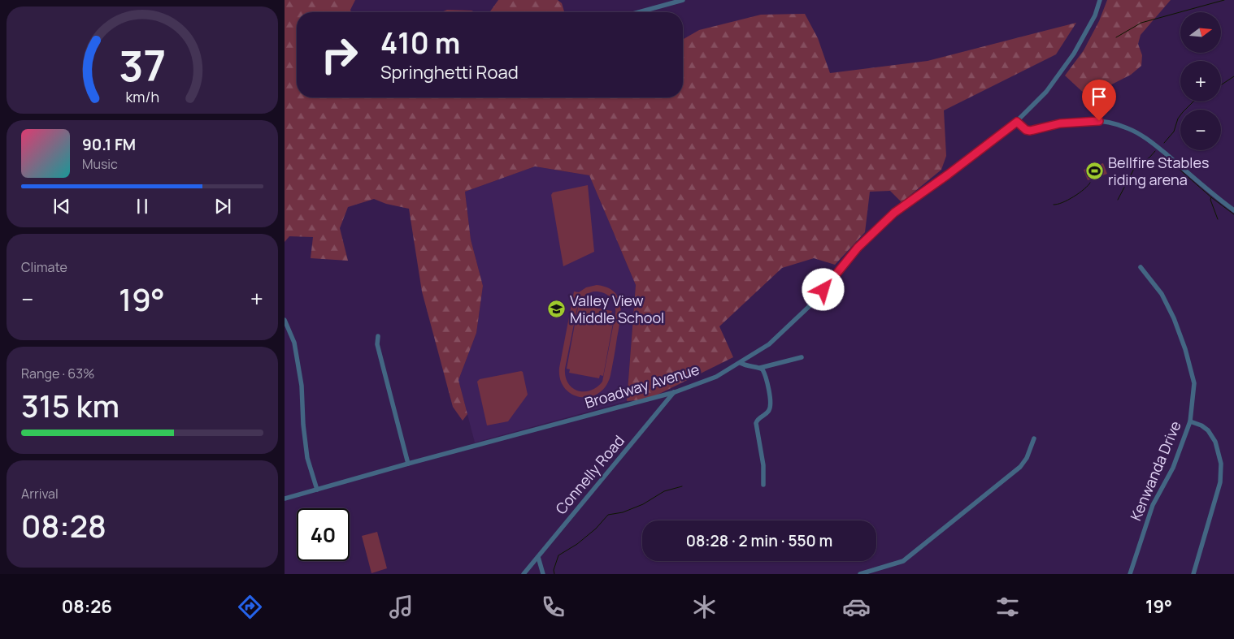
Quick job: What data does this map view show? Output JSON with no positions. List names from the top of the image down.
{
  "streets": {
    "street": ["Broadway Avenue", "Kenwanda Drive", "Connelly Road"]
  },
  "crossings": [
    ["Broadway Avenue", "Connelly Road"]
  ],
  "places": {
    "sports": ["Bellfire Stables riding arena"],
    "school or university": ["Valley View Middle School"]
  },
  "north": "right",
  "page": {
    "map_buttons": ["+", "−"],
    "turn": ["410 m", "Springhetti Road"],
    "song": ["90.1 FM", "Music"],
    "tile": [
      "Climate",
      ["Range · 63%", "315 km"],
      ["Arrival", "08:28"]
    ],
    "heat": ["−", "19°", "+"],
    "limit": "40",
    "trip": "08:28 · 2 min · 550 m",
    "tabs": ["08:26", "19°"],
    "gauge": ["37", "km/h"]
  }
}
